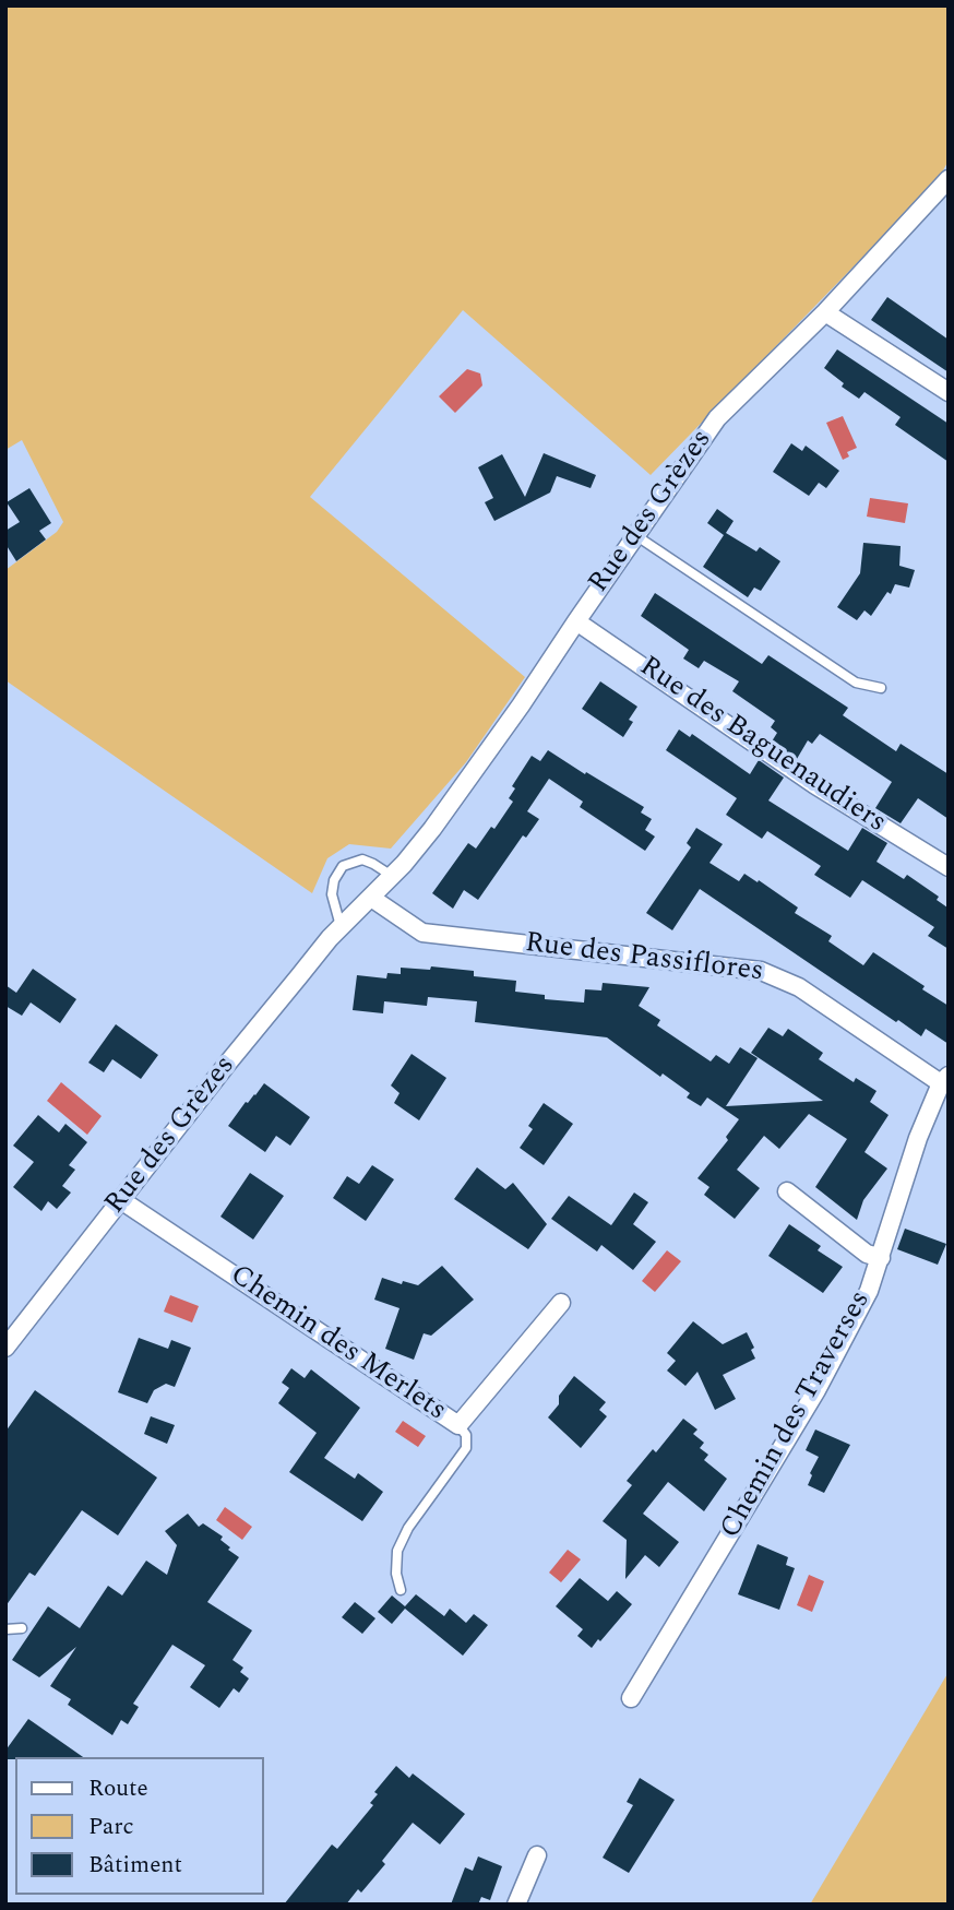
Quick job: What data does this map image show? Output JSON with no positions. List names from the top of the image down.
{
  "streets": {
    "street": [
      "Rue des Grèzes",
      "Rue des Baguenaudiers",
      "Rue des Passiflores",
      "Chemin des Merlets",
      "Chemin des Traverses"
    ]
  },
  "crossings": [
    ["Rue des Grèzes", "Rue des Baguenaudiers"],
    ["Rue des Grèzes", "Rue des Passiflores"],
    ["Rue des Grèzes", "Chemin des Merlets"],
    ["Rue des Passiflores", "Chemin des Traverses"]
  ],
  "legend": ["Route", "Parc", "Bâtiment"]
}
